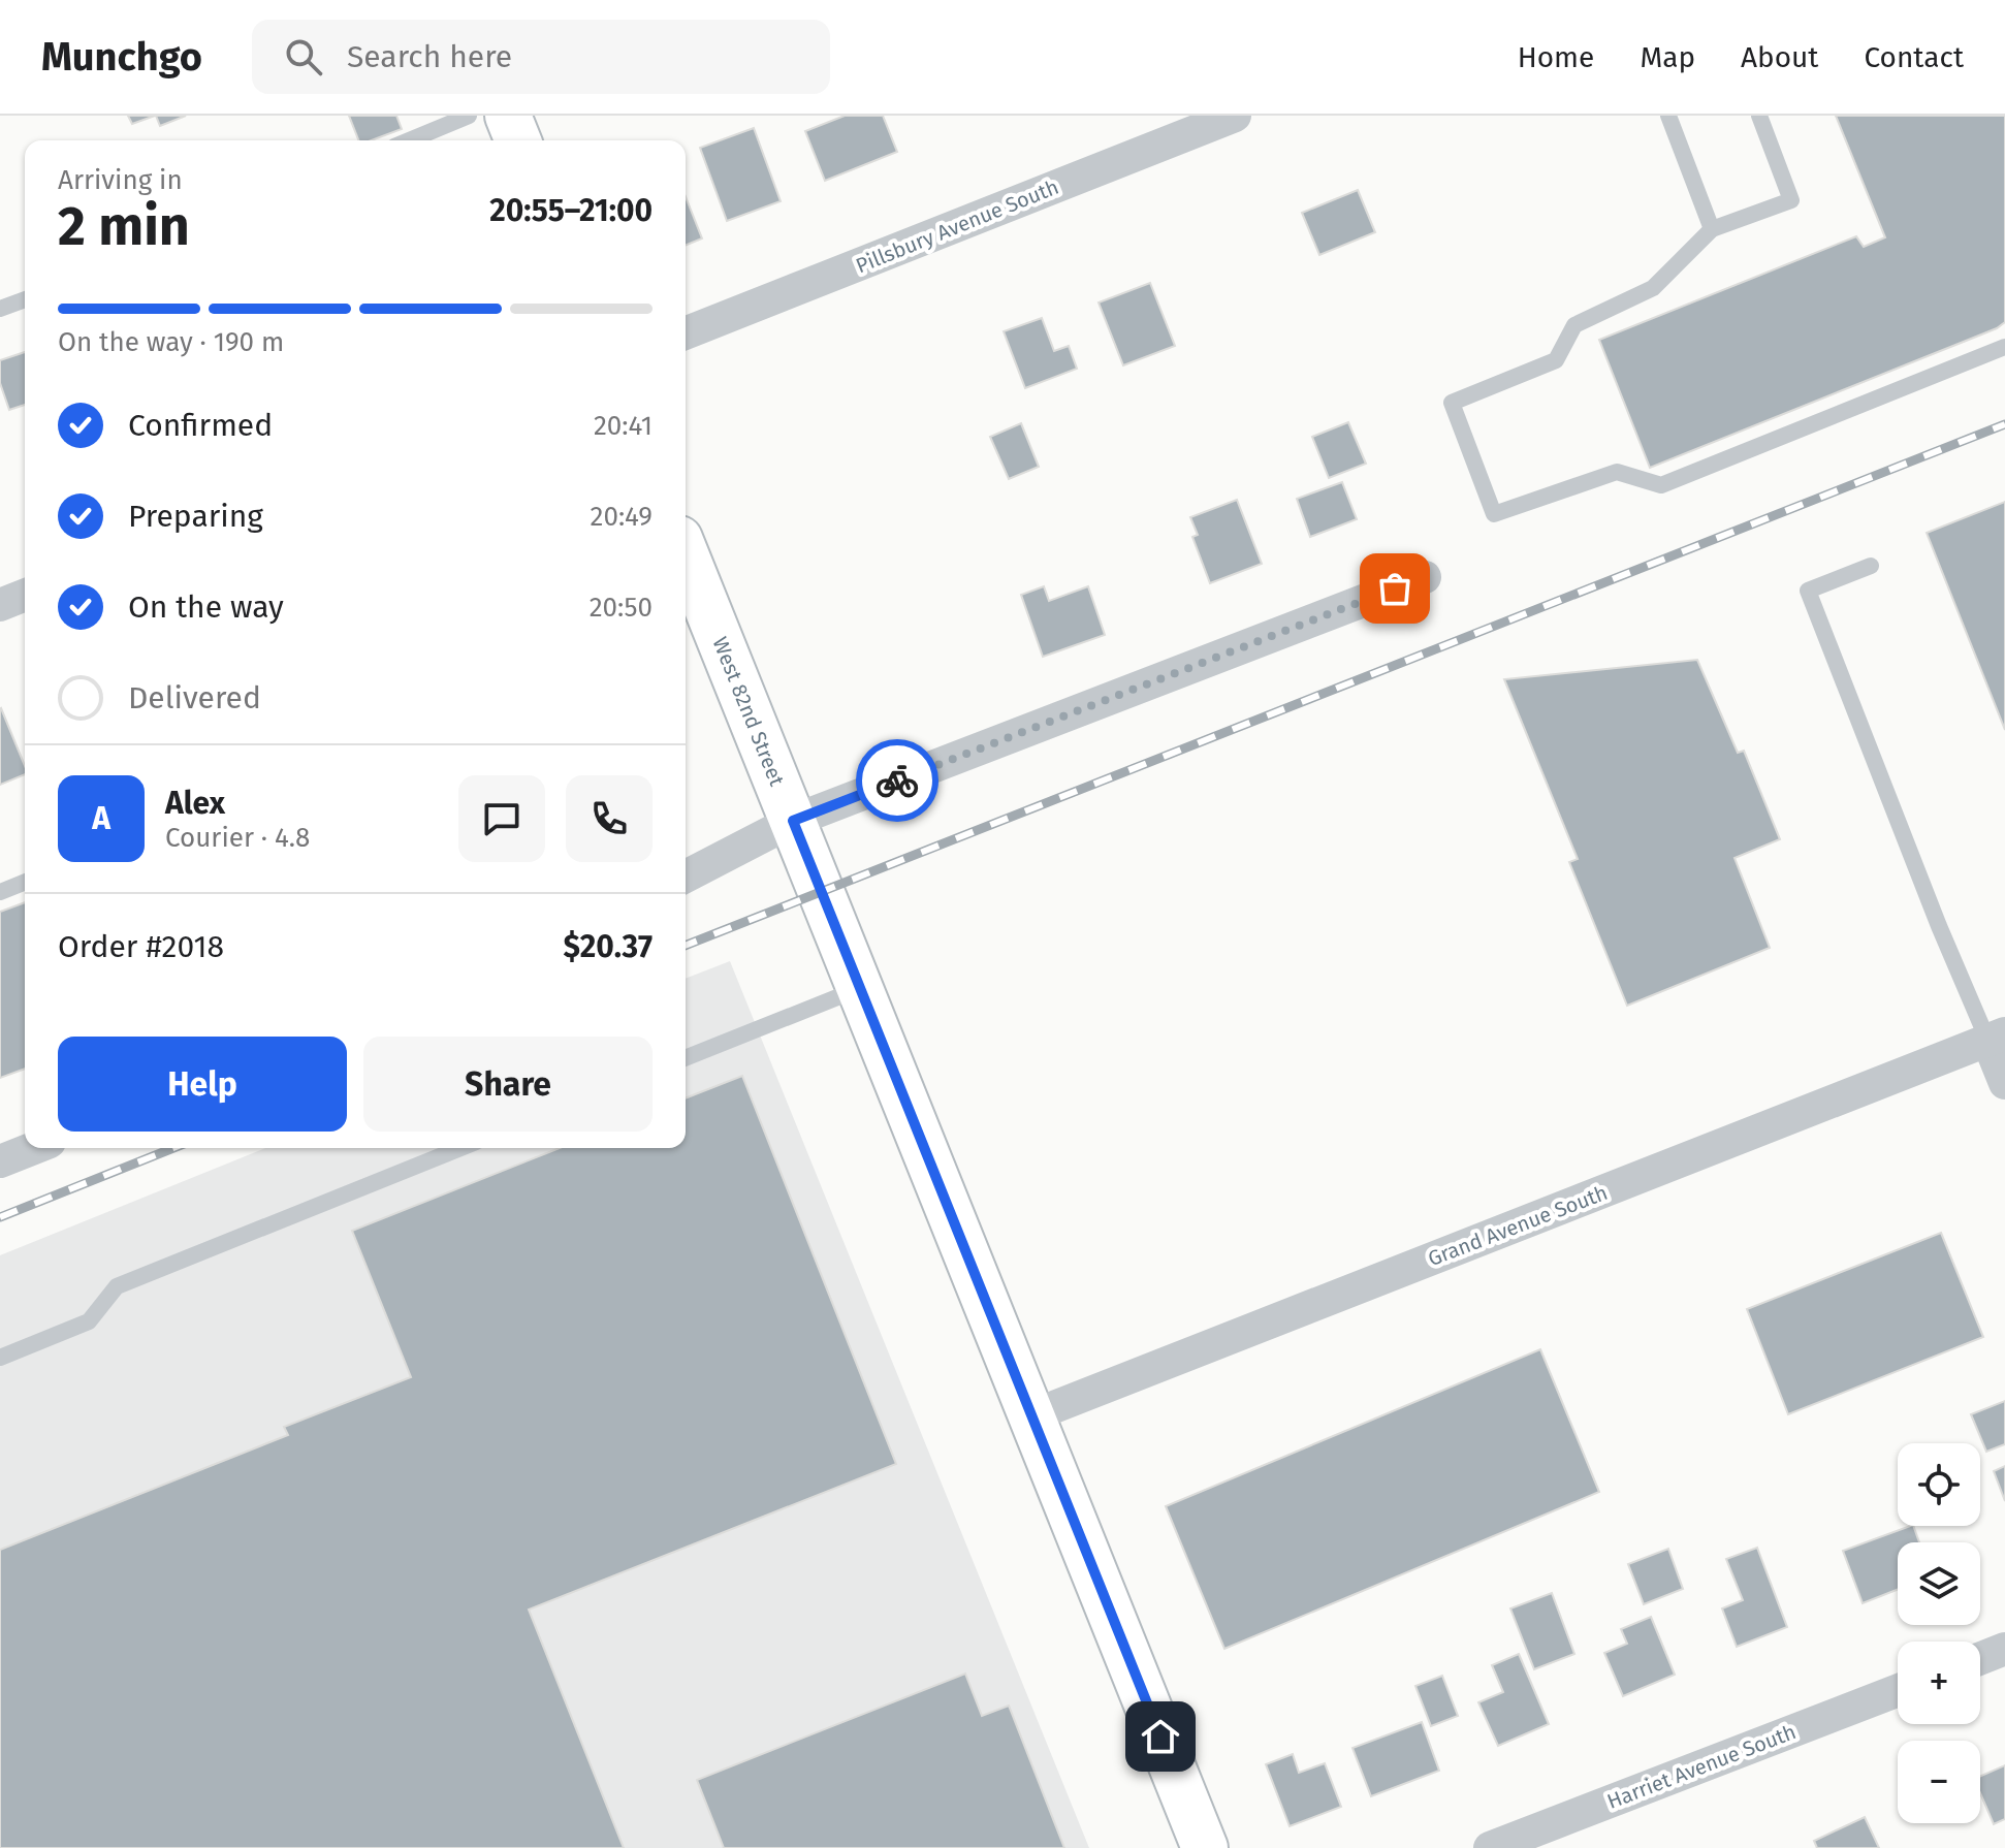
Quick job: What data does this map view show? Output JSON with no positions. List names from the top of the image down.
{
  "streets": {
    "street": [
      "Pillsbury Avenue South",
      "West 82nd Street",
      "Grand Avenue South",
      "Harriet Avenue South"
    ]
  },
  "crossings": [
    ["West 82nd Street", "Grand Avenue South"]
  ],
  "page": {
    "header": "Munchgo",
    "search": "Search here",
    "nav": [
      "Home",
      "Map",
      "About",
      "Contact"
    ],
    "heading": ["2 min", "Arriving in", "20:55–21:00"],
    "panel": [
      "Alex",
      "Courier · 4.8",
      "Order #2018",
      "$20.37"
    ],
    "bar": "On the way · 190 m",
    "list": [
      ["Confirmed", "20:41"],
      ["Preparing", "20:49"],
      ["On the way", "20:50"],
      "Delivered"
    ],
    "round": "A",
    "buttons": ["Help", "Share"],
    "map_buttons": ["+", "−"]
  }
}
